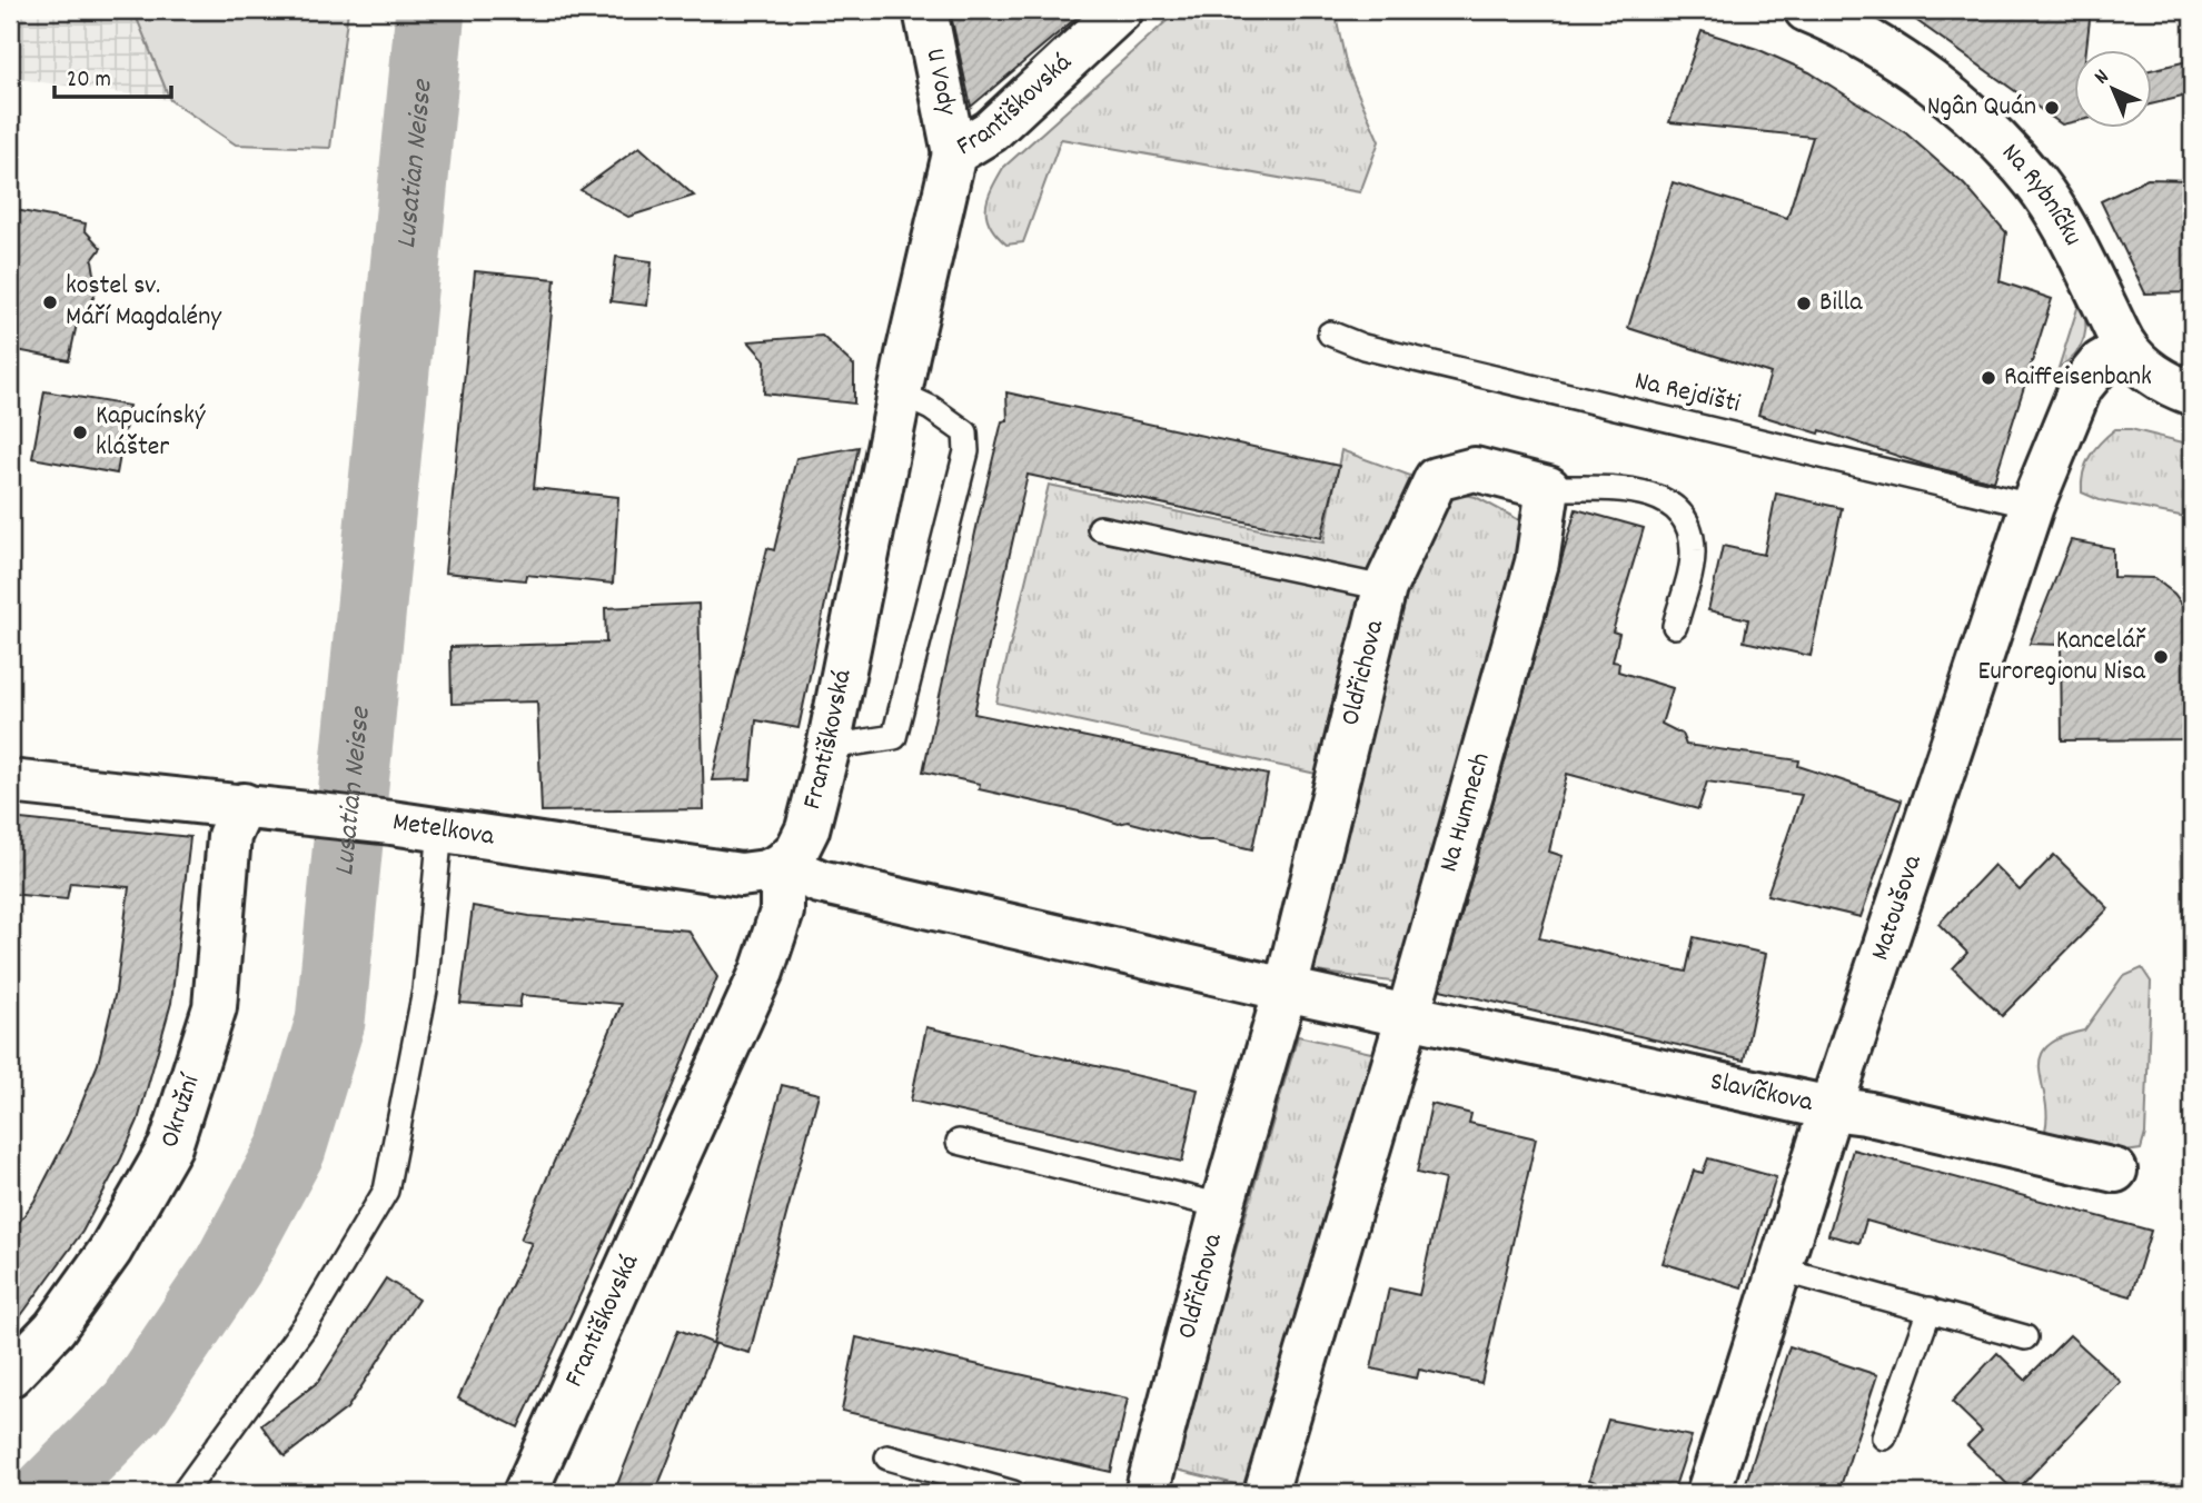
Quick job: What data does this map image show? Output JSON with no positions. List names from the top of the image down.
{
  "streets": {
    "street": [
      "U Vody",
      "Františkovská",
      "Na Rybníčku",
      "Oldřichova",
      "Na Humnech",
      "Metelkova",
      "Matoušova",
      "Slavíčkova",
      "Okružní"
    ],
    "lane": ["Na Rejdišti"]
  },
  "crossings": [
    ["U Vody", "Františkovská"],
    ["Františkovská", "Metelkova"],
    ["Na Rybníčku", "Matoušova"],
    ["Na Rejdišti", "Matoušova"],
    ["Oldřichova", "Na Humnech"],
    ["Na Humnech", "Slavíčkova"],
    ["Metelkova", "Okružní"],
    ["Matoušova", "Slavíčkova"]
  ],
  "water": ["Lusatian Neisse"],
  "places": [
    "Ngân Quán",
    "kostel sv. Máří Magdalény",
    "Billa",
    "Raiffeisenbank",
    "Kapucínský klášter",
    "Kancelář Euroregionu Nisa"
  ],
  "scale_bar": "20 m",
  "north": "top left"
}
